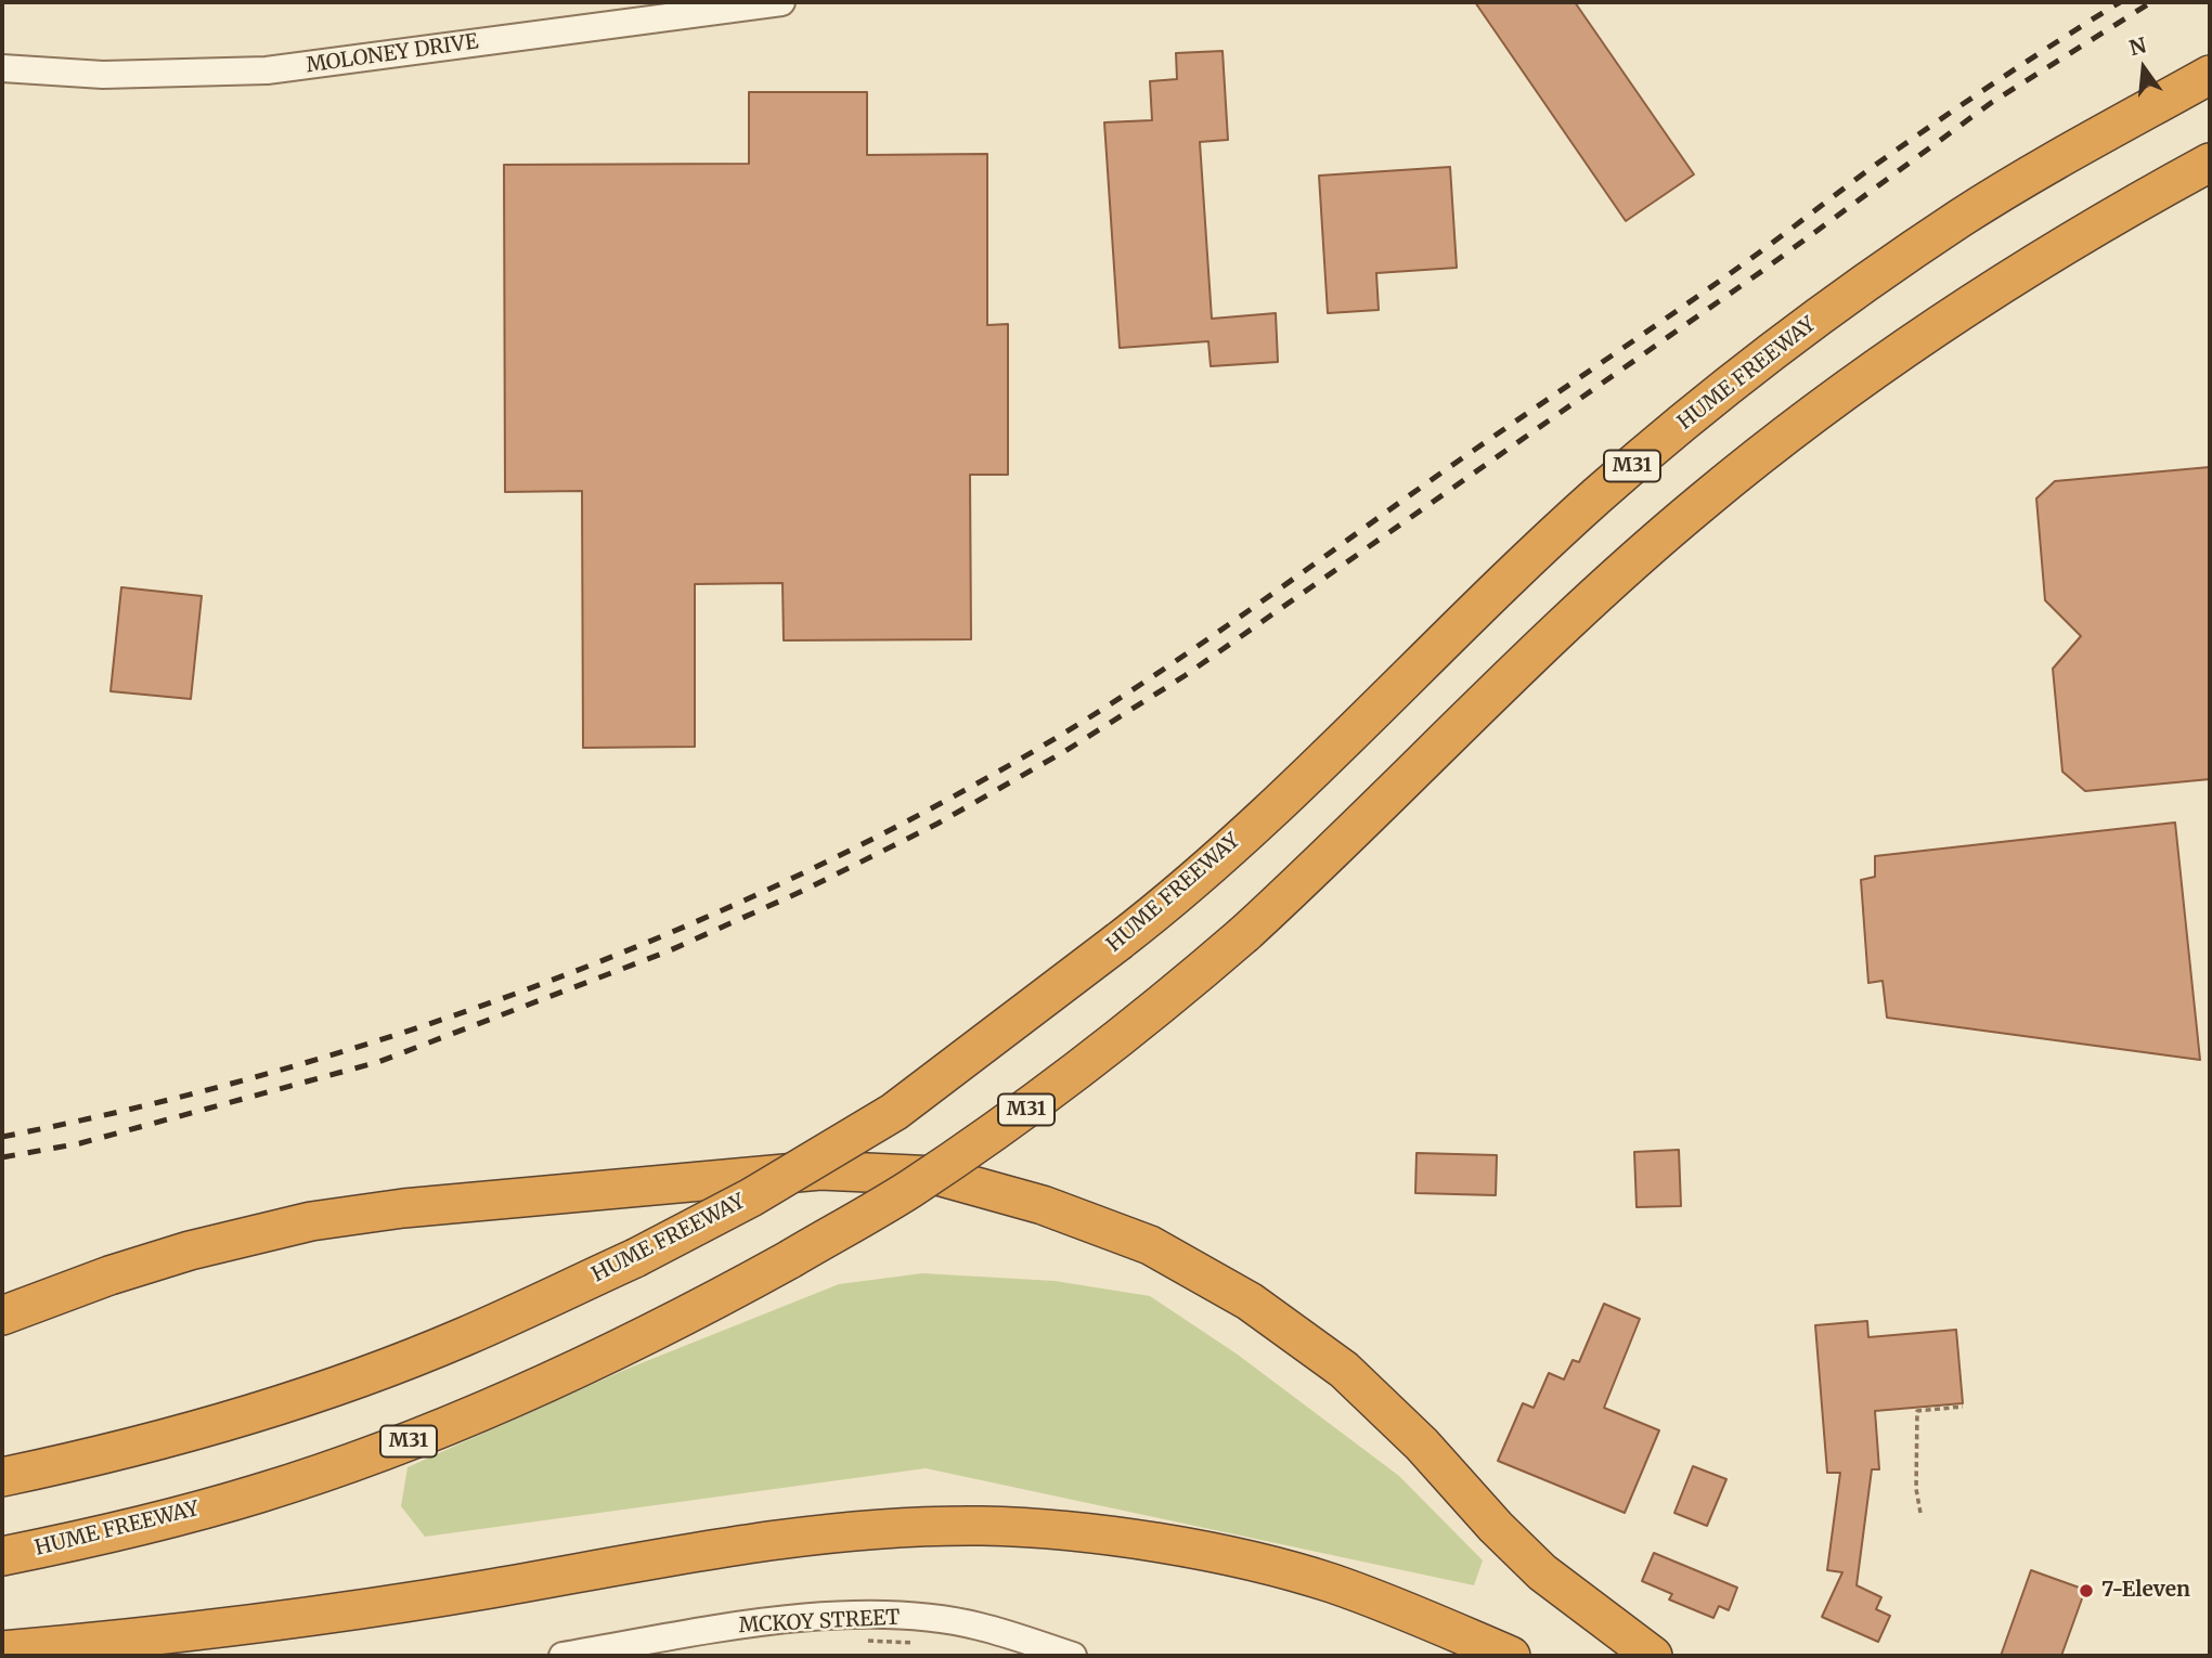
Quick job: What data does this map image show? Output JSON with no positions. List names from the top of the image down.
{
  "streets": {
    "highway": ["HUME FREEWAY", "M31"],
    "street": ["MOLONEY DRIVE", "MCKOY STREET"]
  },
  "places": ["7-Eleven"],
  "north": "top"
}
